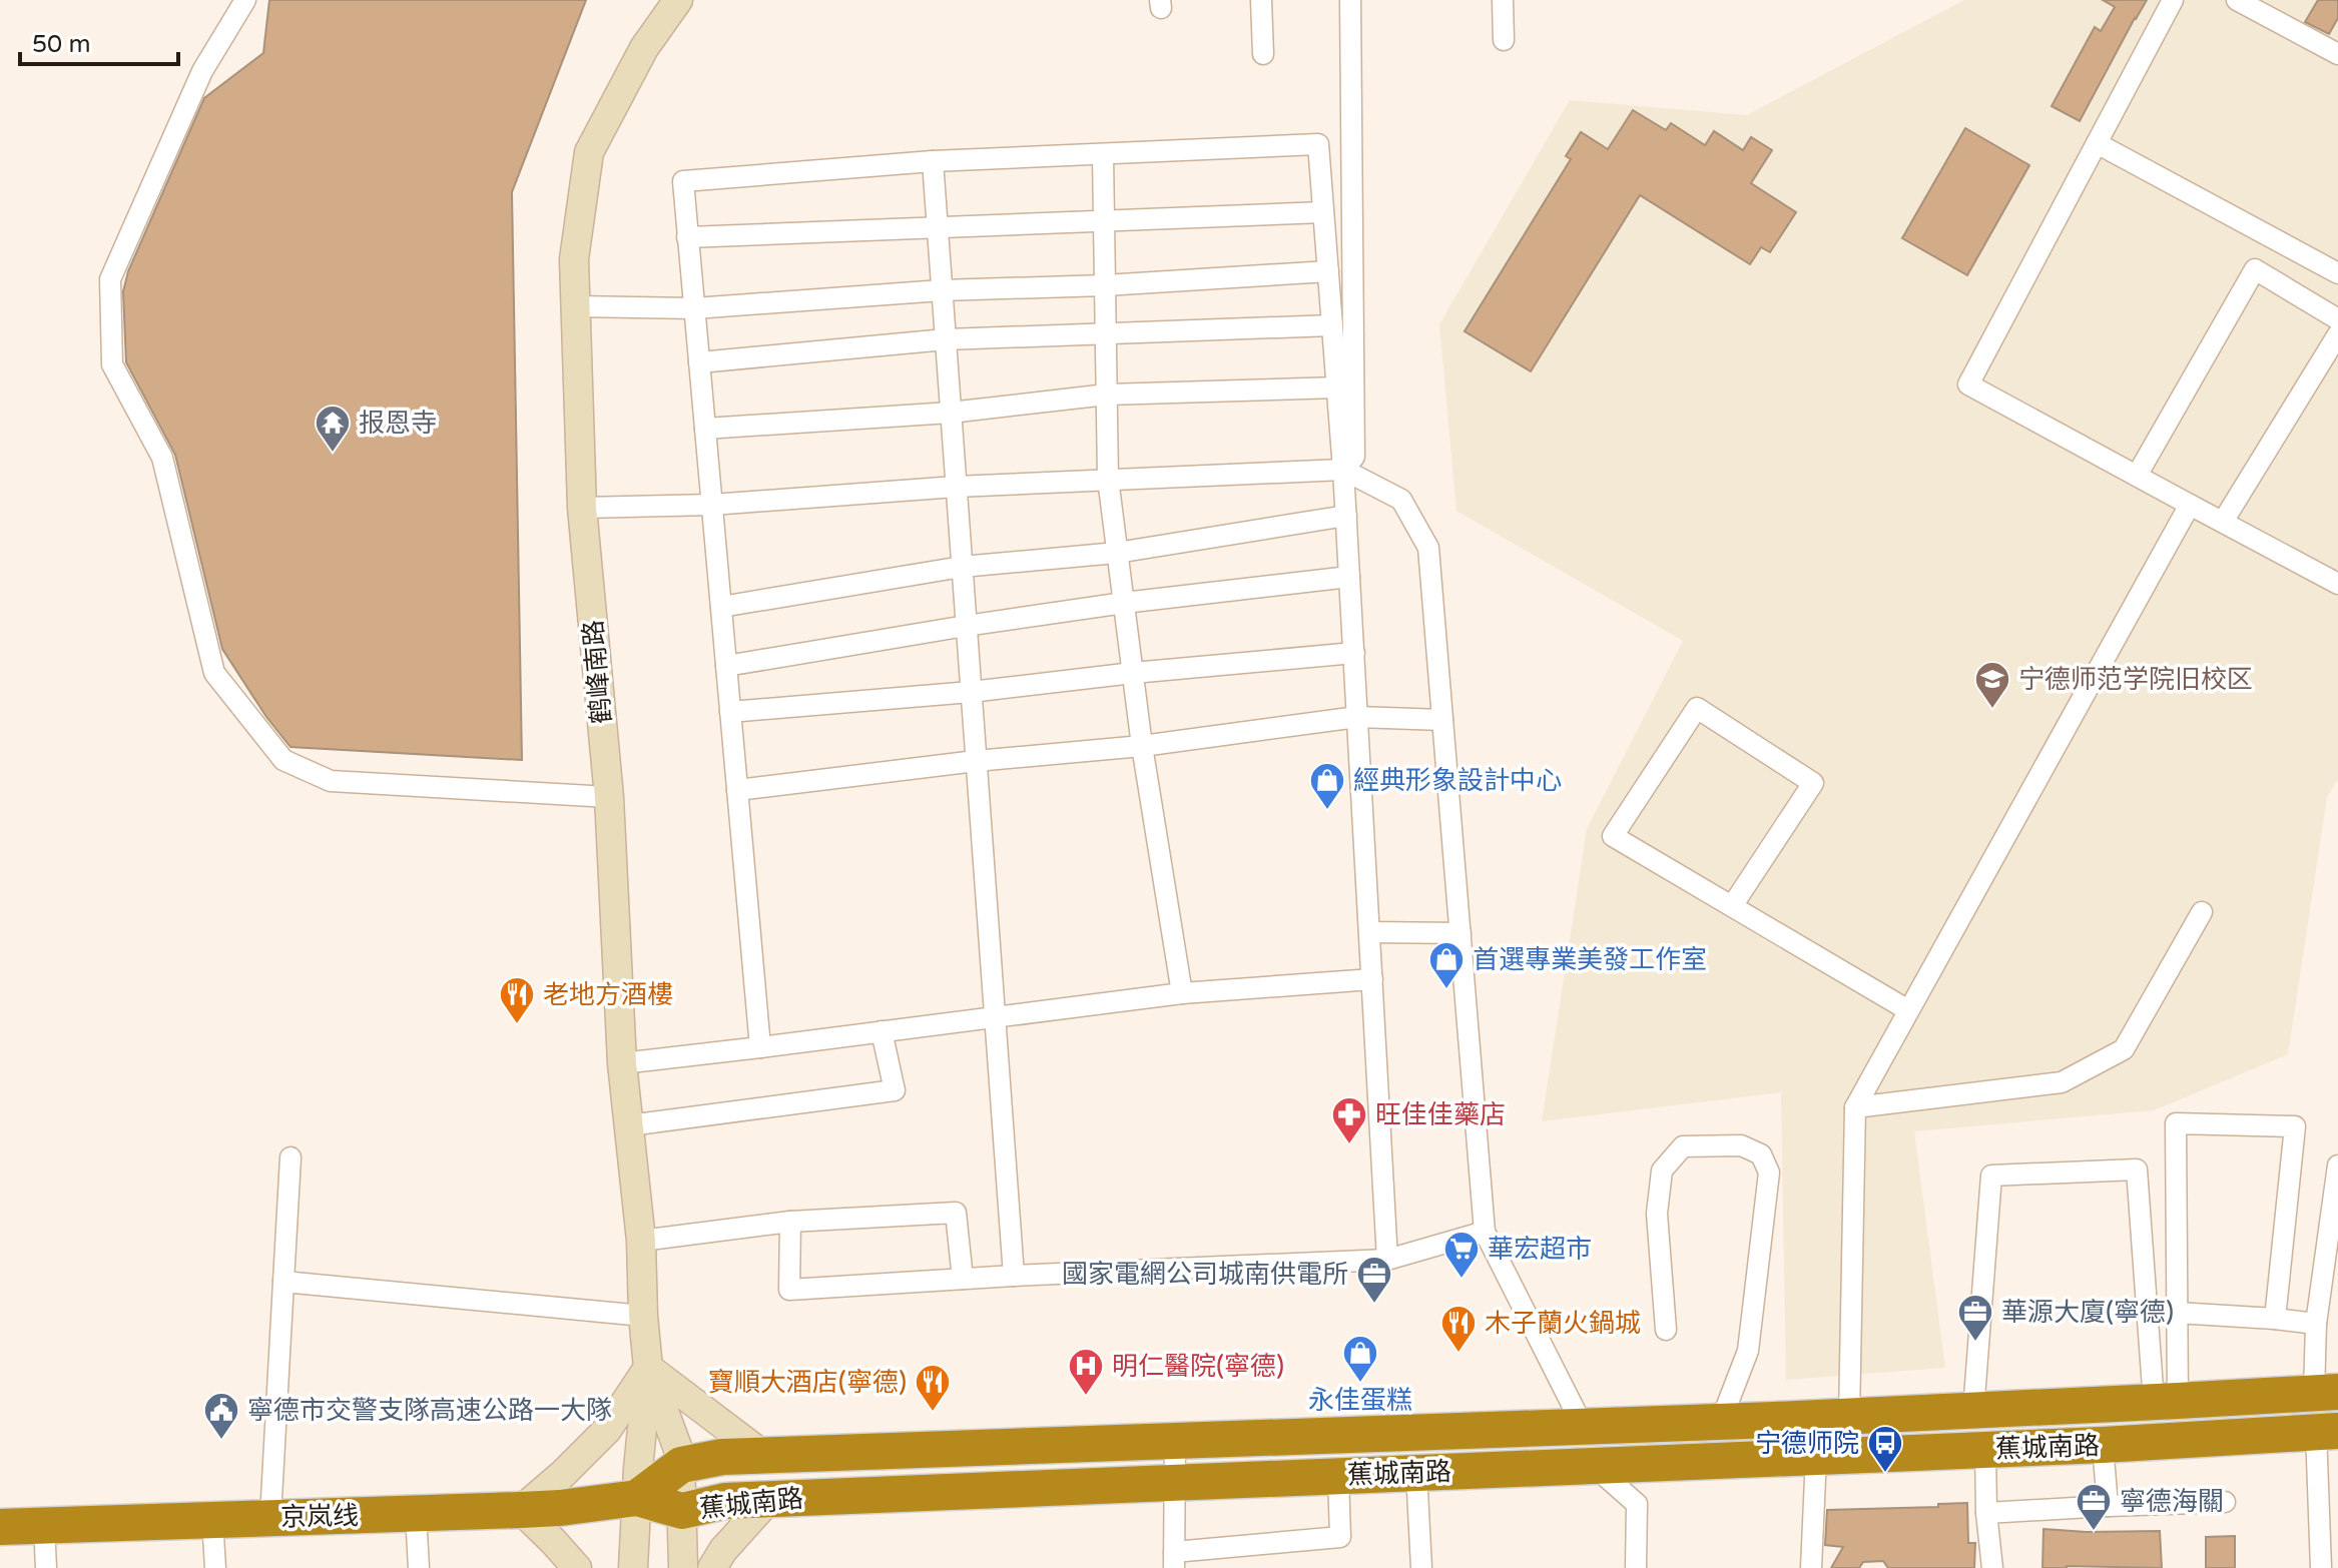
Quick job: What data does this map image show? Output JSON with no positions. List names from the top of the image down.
{
  "streets": {
    "highway": ["蕉城南路", "京岚线"],
    "street": ["鹤峰南路"]
  },
  "crossings": [
    ["蕉城南路", "京岚线"]
  ],
  "places": {
    "temple": ["报恩寺"],
    "school or university": ["宁德师范学院旧校区"],
    "shop": ["經典形象設計中心", "首選專業美發工作室", "永佳蛋糕"],
    "restaurant": ["老地方酒樓", "木子蘭火鍋城", "寶順大酒店(寧德)"],
    "pharmacy": ["旺佳佳藥店"],
    "supermarket": ["華宏超市"],
    "office": ["國家電網公司城南供電所", "華源大廈(寧德)", "寧德海關"],
    "hospital": ["明仁醫院(寧德)"],
    "public building": ["寧德市交警支隊高速公路一大隊"],
    "bus stop": ["宁德师院"]
  },
  "scale_bar": "50 m"
}
